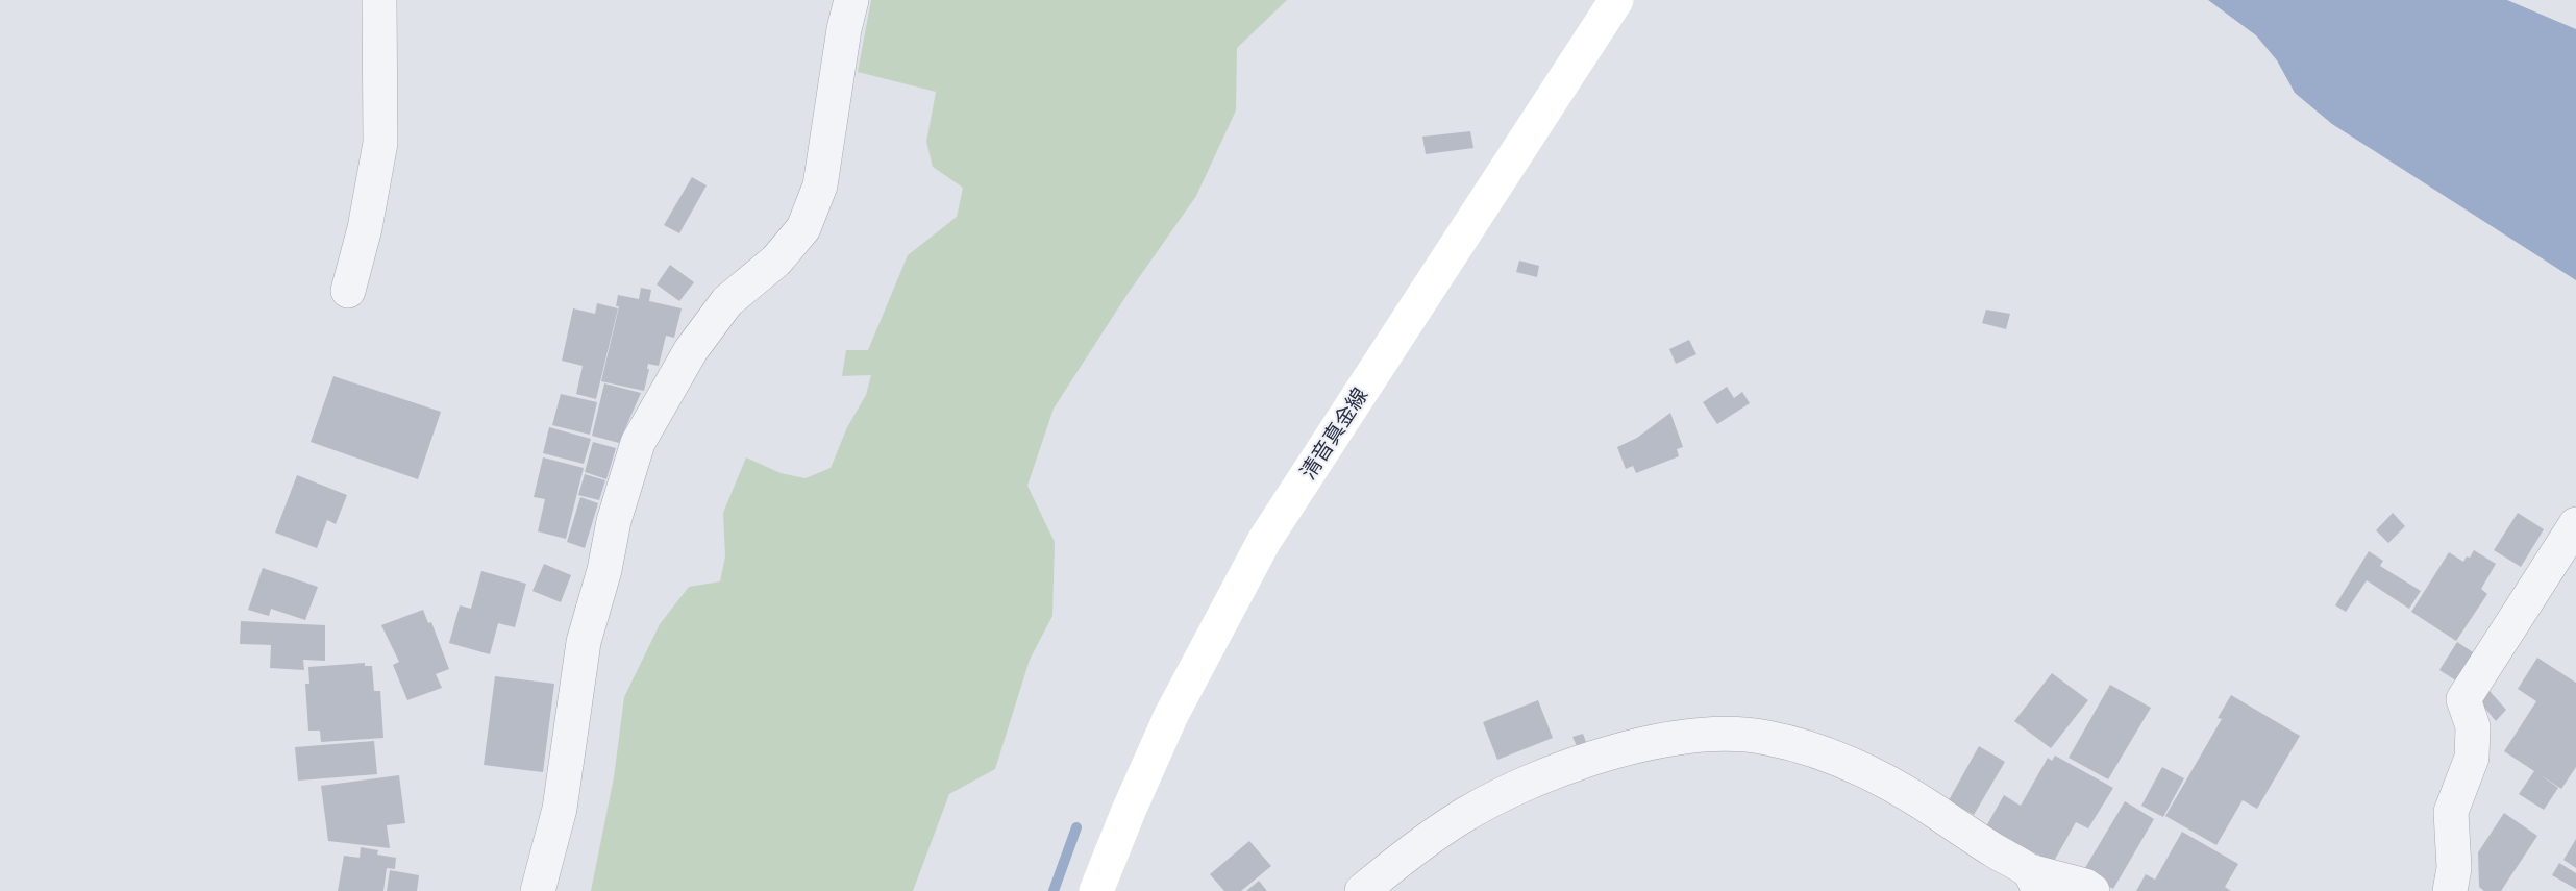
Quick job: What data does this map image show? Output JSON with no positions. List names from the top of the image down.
{
  "streets": {
    "main road": ["清音真金線"]
  }
}
